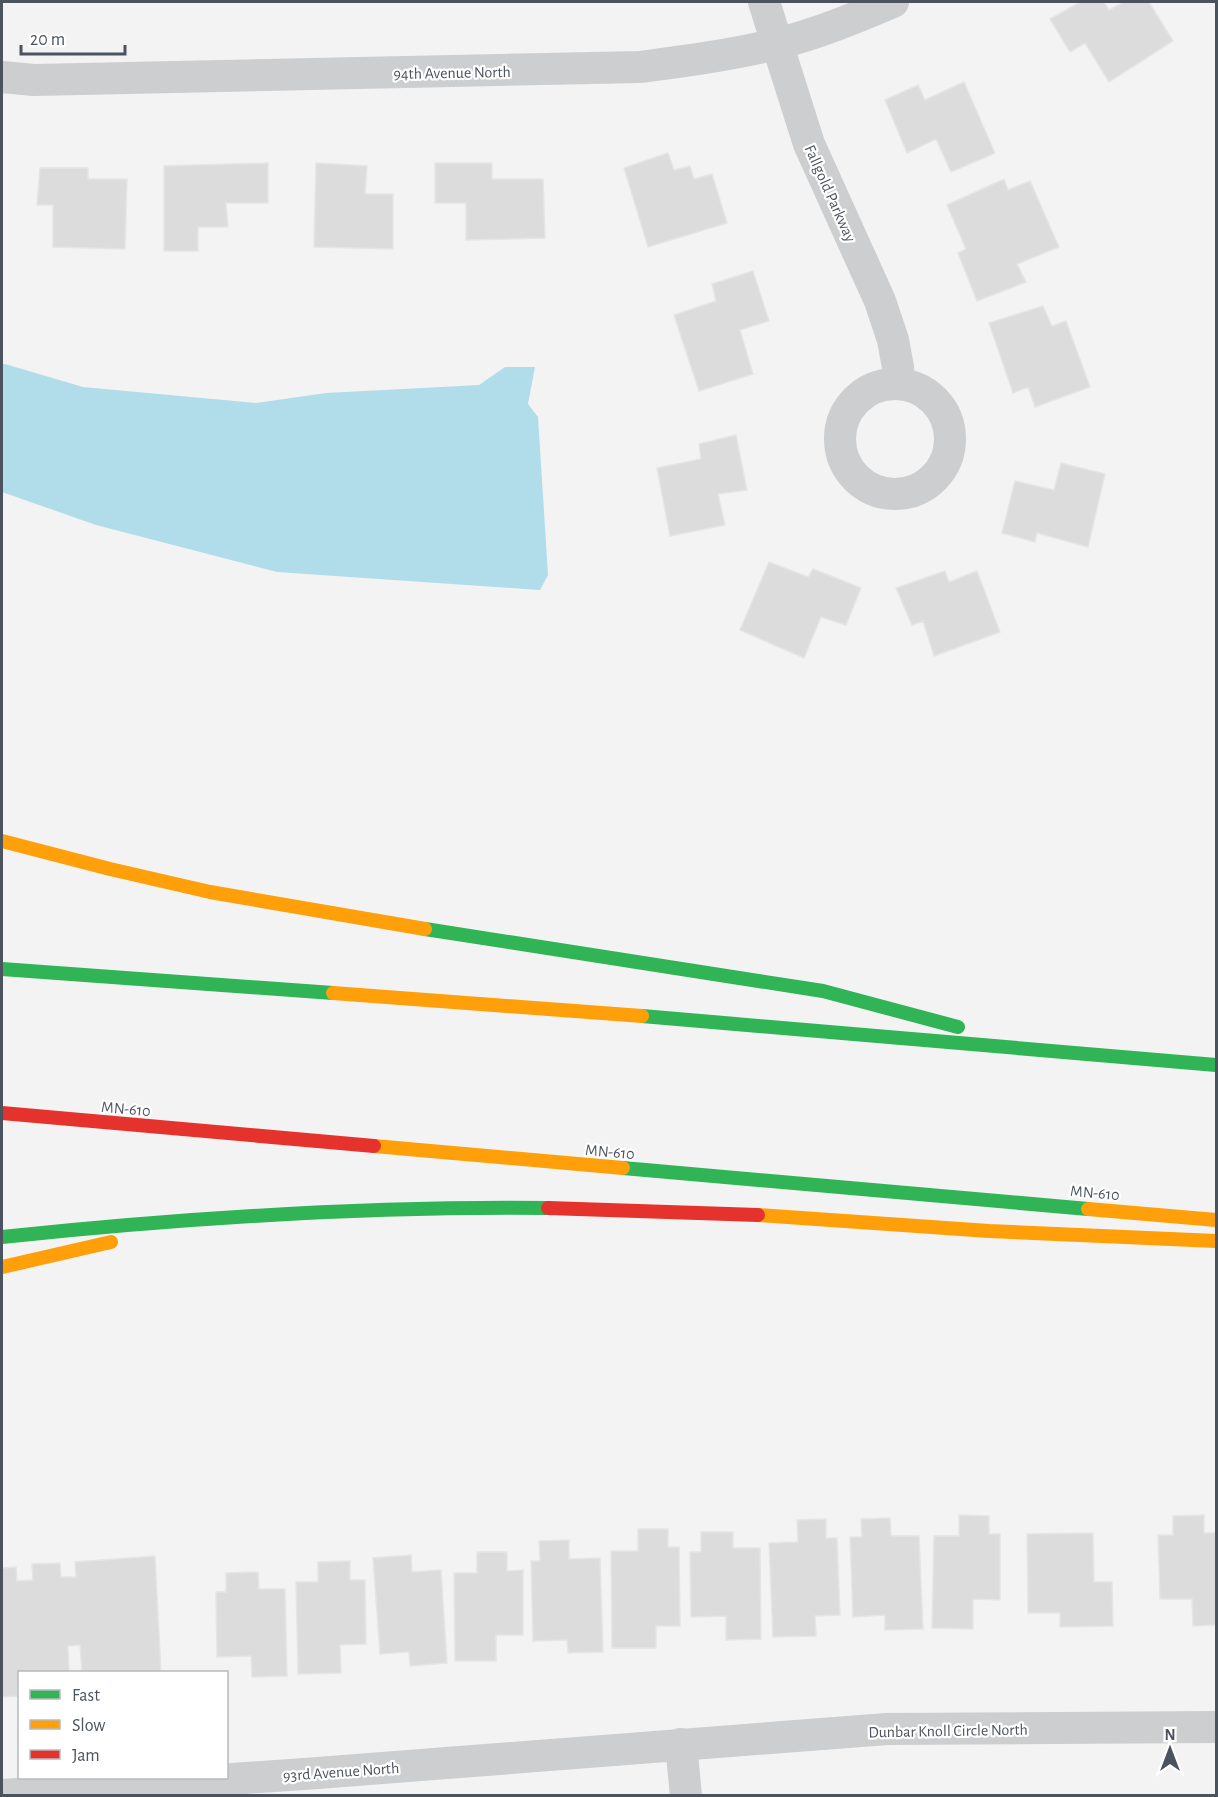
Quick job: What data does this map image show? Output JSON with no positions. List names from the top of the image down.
{
  "streets": {
    "highway": ["MN-610"],
    "street": [
      "94th Avenue North",
      "Fallgold Parkway",
      "Dunbar Knoll Circle North",
      "93rd Avenue North"
    ]
  },
  "crossings": [
    ["94th Avenue North", "Fallgold Parkway"],
    ["Dunbar Knoll Circle North", "93rd Avenue North"]
  ],
  "legend": ["Fast", "Slow", "Jam"],
  "scale_bar": "20 m",
  "north": "top"
}
